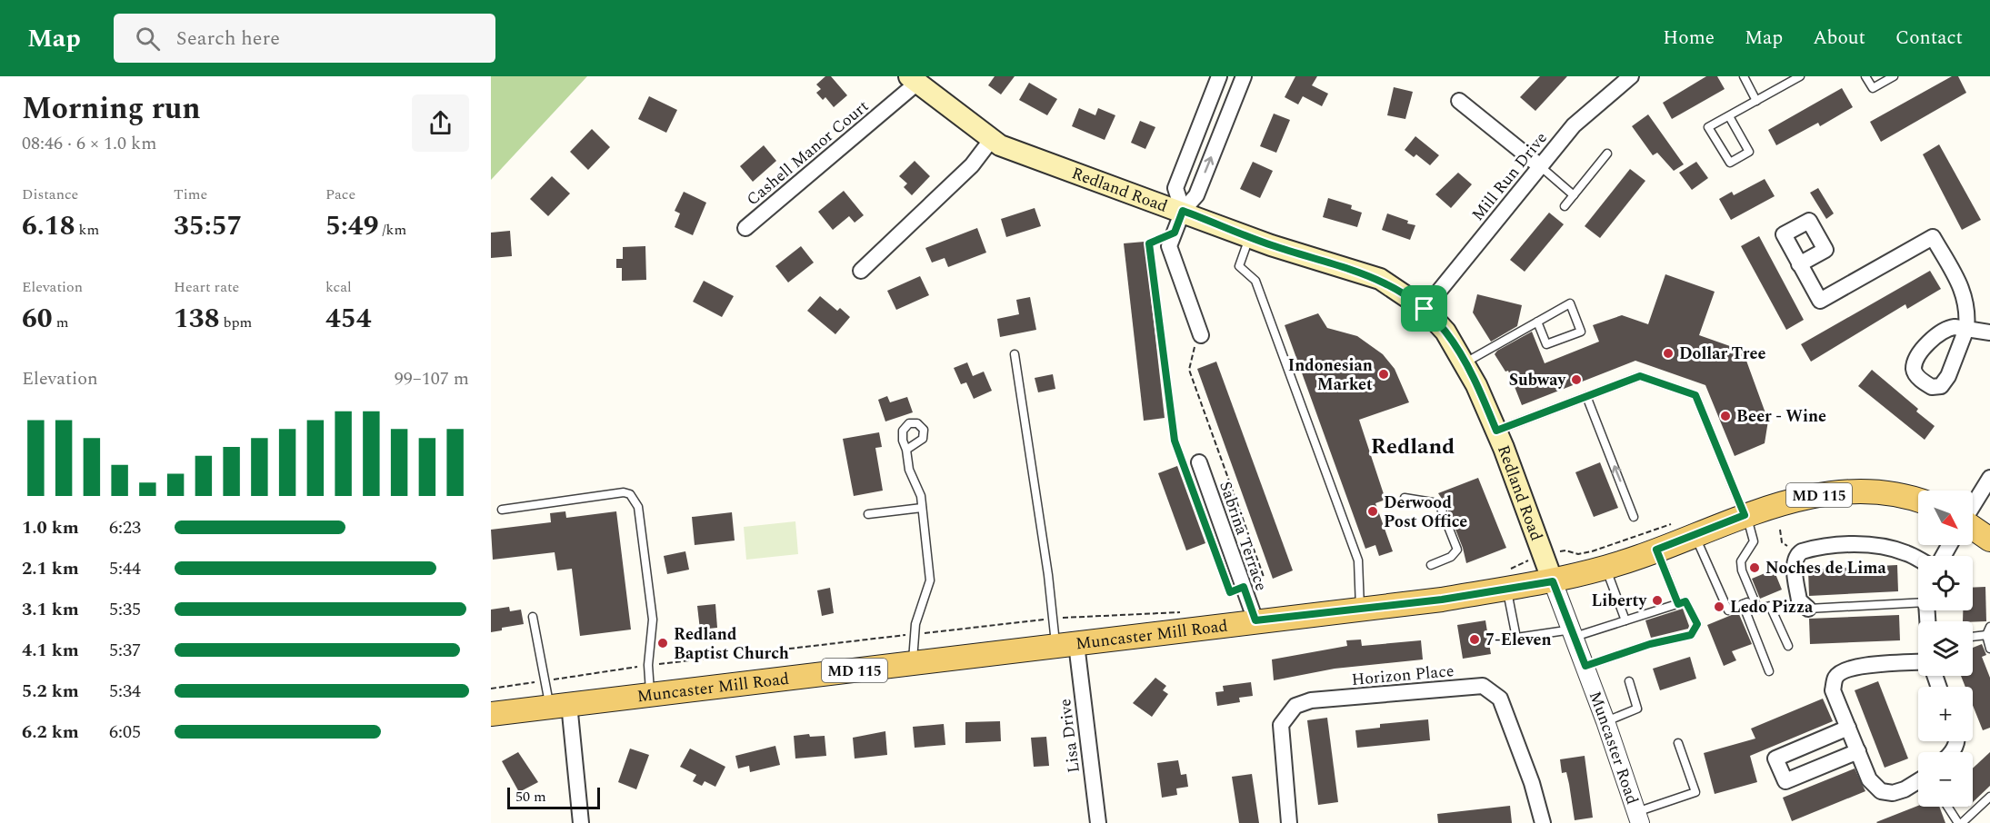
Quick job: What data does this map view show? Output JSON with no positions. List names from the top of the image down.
{
  "streets": {
    "main road": ["Redland Road", "MD 115", "Muncaster Mill Road"],
    "street": [
      "Cashell Manor Court",
      "Mill Run Drive",
      "Sabrina Terrace",
      "Horizon Place",
      "Lisa Drive",
      "Muncaster Road"
    ]
  },
  "crossings": [
    ["Cashell Manor Court", "Redland Road"],
    ["Mill Run Drive", "Redland Road"],
    ["Redland Road", "Muncaster Mill Road"],
    ["Redland Road", "Muncaster Road"],
    ["Sabrina Terrace", "Muncaster Mill Road"],
    ["Muncaster Mill Road", "Lisa Drive"],
    ["Muncaster Mill Road", "Muncaster Road"]
  ],
  "districts": ["Redland"],
  "places": [
    "Dollar Tree",
    "Indonesian Market",
    "Subway",
    "Beer - Wine",
    "Derwood Post Office",
    "Noches de Lima",
    "Liberty",
    "Ledo Pizza",
    "7-Eleven",
    "Redland Baptist Church"
  ],
  "scale_bar": "50 m",
  "north": "bottom right",
  "page": {
    "header": "Map",
    "search": "Search here",
    "nav": [
      "Home",
      "Map",
      "About",
      "Contact"
    ],
    "heading": ["Morning run", "08:46 · 6 × 1.0 km"],
    "stats": [
      ["Distance", "6.18 km"],
      ["Time", "35:57"],
      ["Pace", "5:49 /km"],
      ["Elevation", "60 m"],
      ["Heart rate", "138 bpm"],
      ["kcal", "454"]
    ],
    "chart": ["Elevation", "99–107 m"],
    "map_buttons": ["+", "−"],
    "list": [
      {
        "name": "1.0 km",
        "note": "6:23"
      },
      {
        "name": "2.1 km",
        "note": "5:44"
      },
      {
        "name": "3.1 km",
        "note": "5:35"
      },
      {
        "name": "4.1 km",
        "note": "5:37"
      },
      {
        "name": "5.2 km",
        "note": "5:34"
      },
      {
        "name": "6.2 km",
        "note": "6:05"
      }
    ],
    "scale": "50 m"
  }
}
